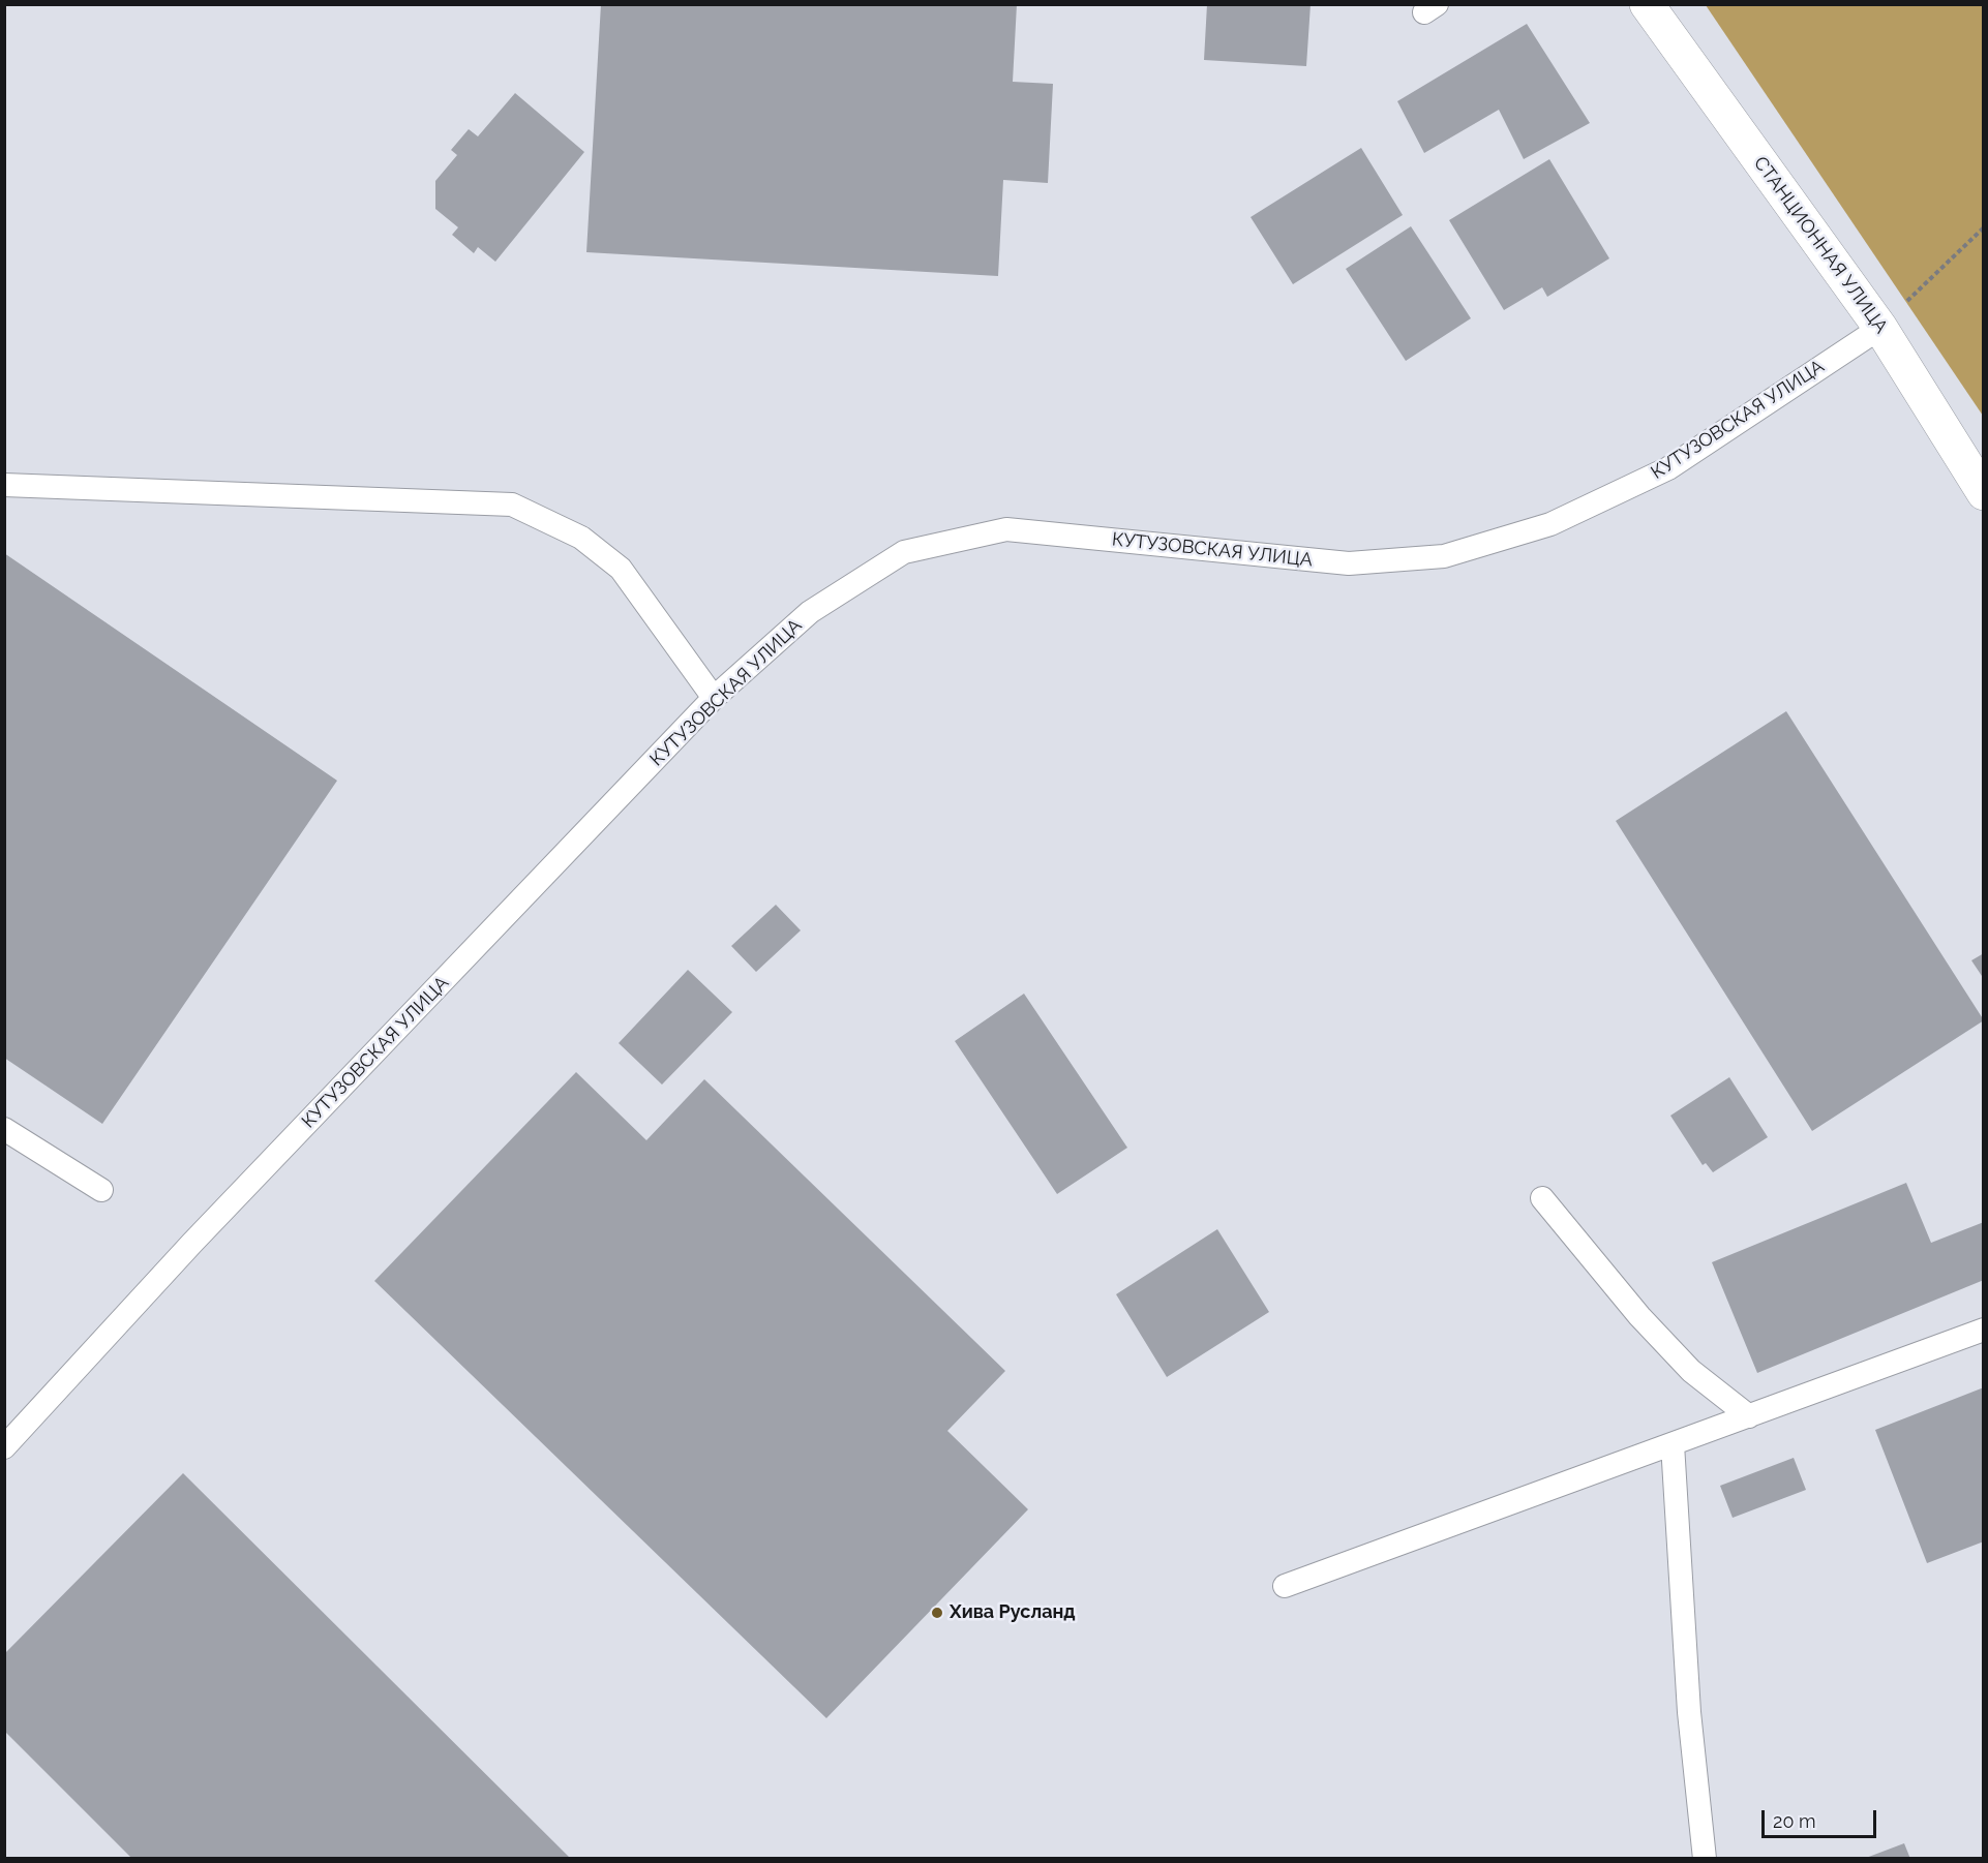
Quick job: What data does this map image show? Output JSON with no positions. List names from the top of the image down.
{
  "streets": {
    "street": ["СТАНЦИОННАЯ УЛИЦА"],
    "lane": ["КУТУЗОВСКАЯ УЛИЦА"]
  },
  "crossings": [
    ["СТАНЦИОННАЯ УЛИЦА", "КУТУЗОВСКАЯ УЛИЦА"]
  ],
  "places": ["Хива Русланд"],
  "scale_bar": "20 m"
}
